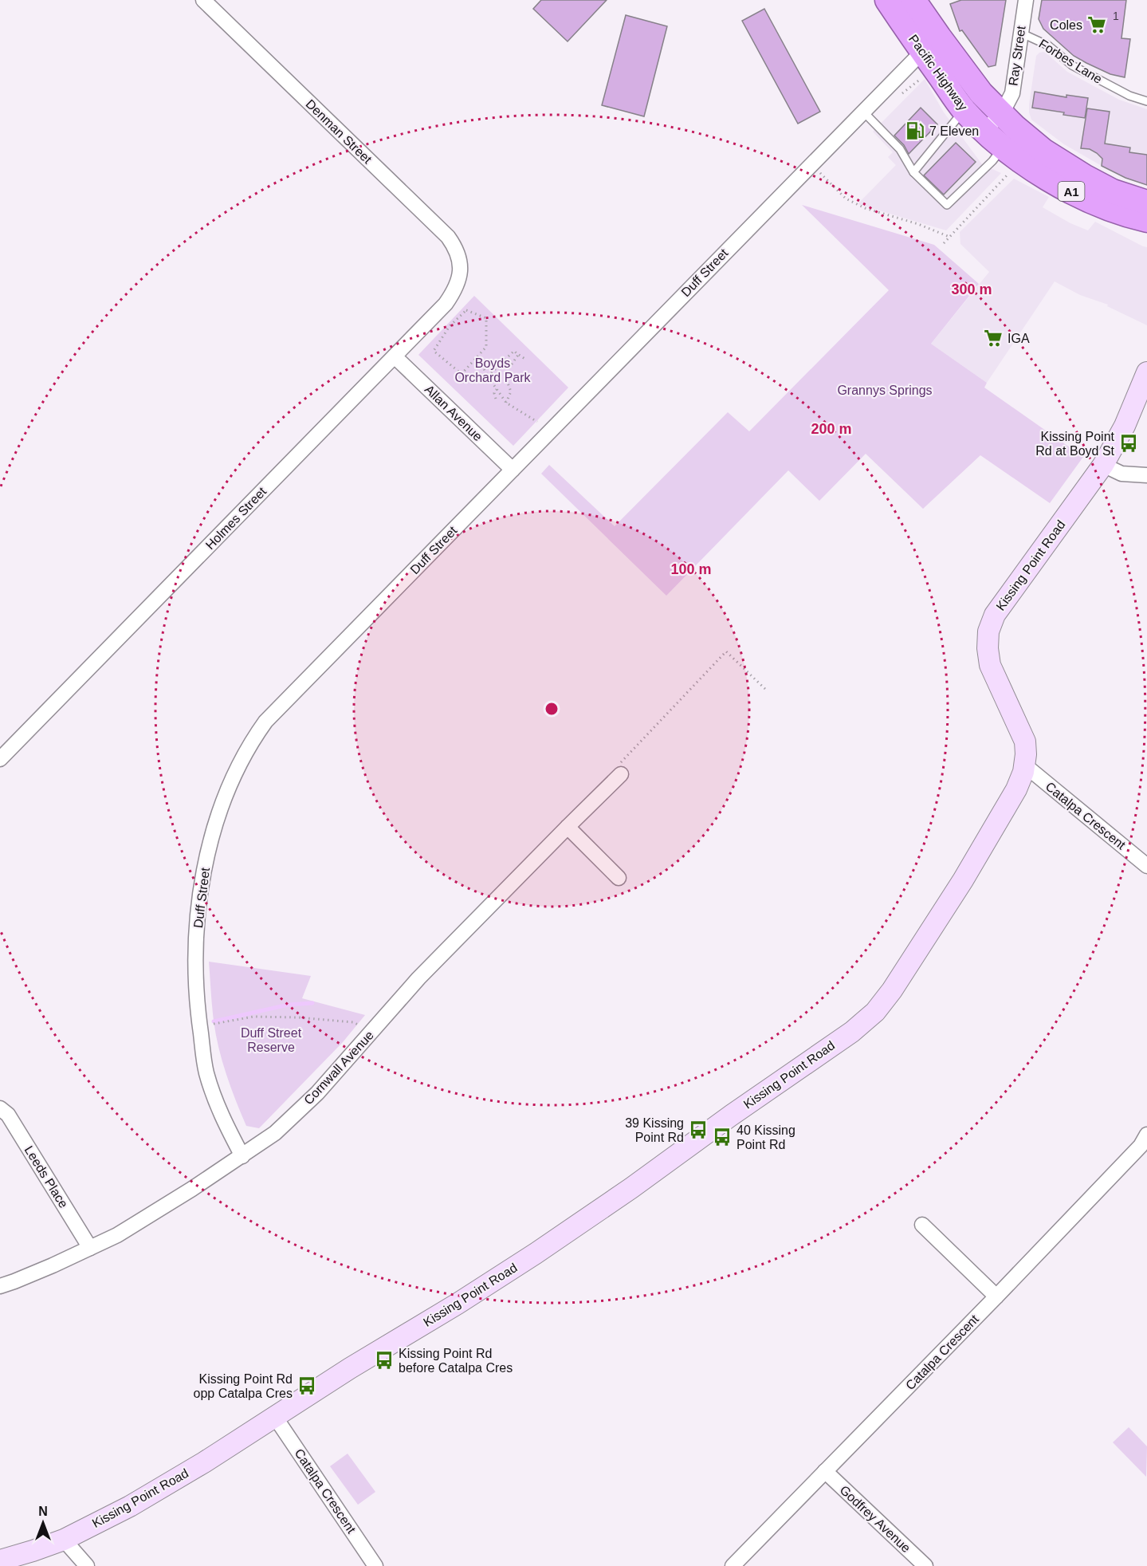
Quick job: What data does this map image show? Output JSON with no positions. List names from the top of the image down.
{
  "streets": {
    "highway": ["Pacific Highway", "A1"],
    "main road": ["Kissing Point Road"],
    "street": [
      "Ray Street",
      "Denman Street",
      "Duff Street",
      "Allan Avenue",
      "Holmes Street",
      "Catalpa Crescent",
      "Cornwall Avenue",
      "Leeds Place",
      "Godfrey Avenue"
    ],
    "lane": ["Forbes Lane"]
  },
  "crossings": [
    ["Ray Street", "Forbes Lane"],
    ["Ray Street", "Pacific Highway"],
    ["Pacific Highway", "Duff Street"],
    ["Denman Street", "Holmes Street"],
    ["Duff Street", "Allan Avenue"],
    ["Duff Street", "Cornwall Avenue"],
    ["Allan Avenue", "Holmes Street"],
    ["Kissing Point Road", "Catalpa Crescent"],
    ["Catalpa Crescent", "Godfrey Avenue"],
    ["Cornwall Avenue", "Leeds Place"]
  ],
  "parks": ["Boyds Orchard Park", "Grannys Springs", "Duff Street Reserve"],
  "places": {
    "supermarket": ["Coles", "IGA"],
    "fuel station": ["7 Eleven"],
    "bus stop": [
      "Kissing Point Rd at Boyd St",
      "39 Kissing Point Rd",
      "40 Kissing Point Rd",
      "Kissing Point Rd before Catalpa Cres",
      "Kissing Point Rd opp Catalpa Cres"
    ]
  },
  "house_numbers": ["1"],
  "north": "top",
  "rings": ["300 m", "200 m", "100 m"]
}
